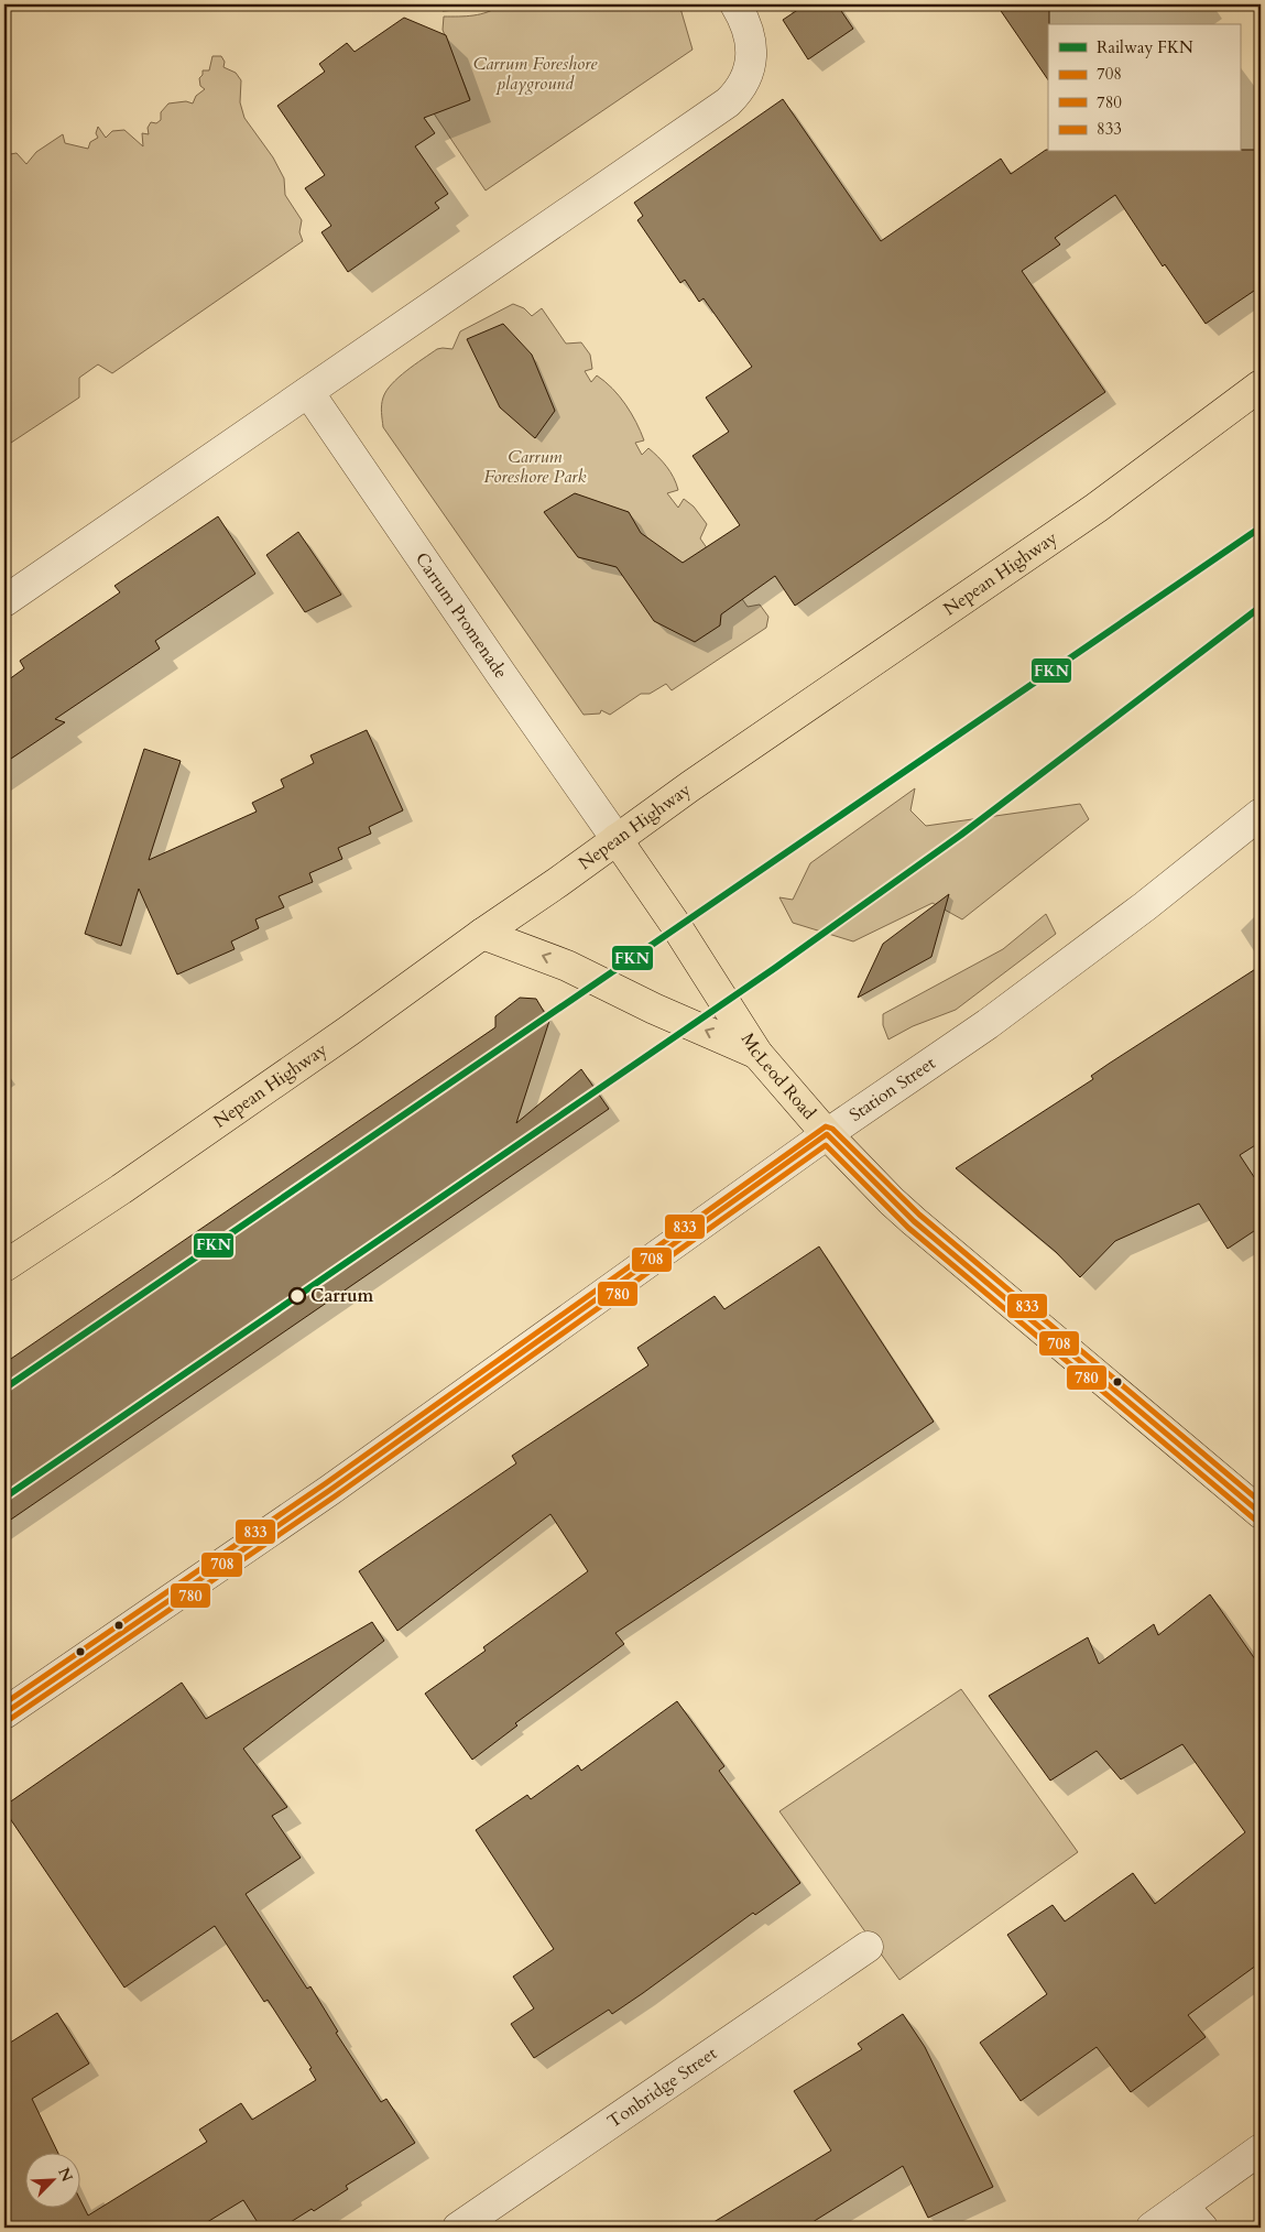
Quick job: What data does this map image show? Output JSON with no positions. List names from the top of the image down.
{
  "streets": {
    "main road": ["Nepean Highway", "McLeod Road"],
    "street": ["Carrum Promenade", "Station Street", "Tonbridge Street"]
  },
  "crossings": [
    ["Nepean Highway", "Carrum Promenade"],
    ["Nepean Highway", "McLeod Road"],
    ["Carrum Promenade", "McLeod Road"],
    ["McLeod Road", "Station Street"]
  ],
  "parks": ["Carrum Foreshore playground", "Carrum Foreshore Park"],
  "places": ["Carrum"],
  "lines": [
    "rail line FKN",
    "transit line 833",
    "transit line 708",
    "transit line 780"
  ],
  "legend": [
    "Railway FKN",
    "708",
    "780",
    "833"
  ],
  "north": "top right"
}
